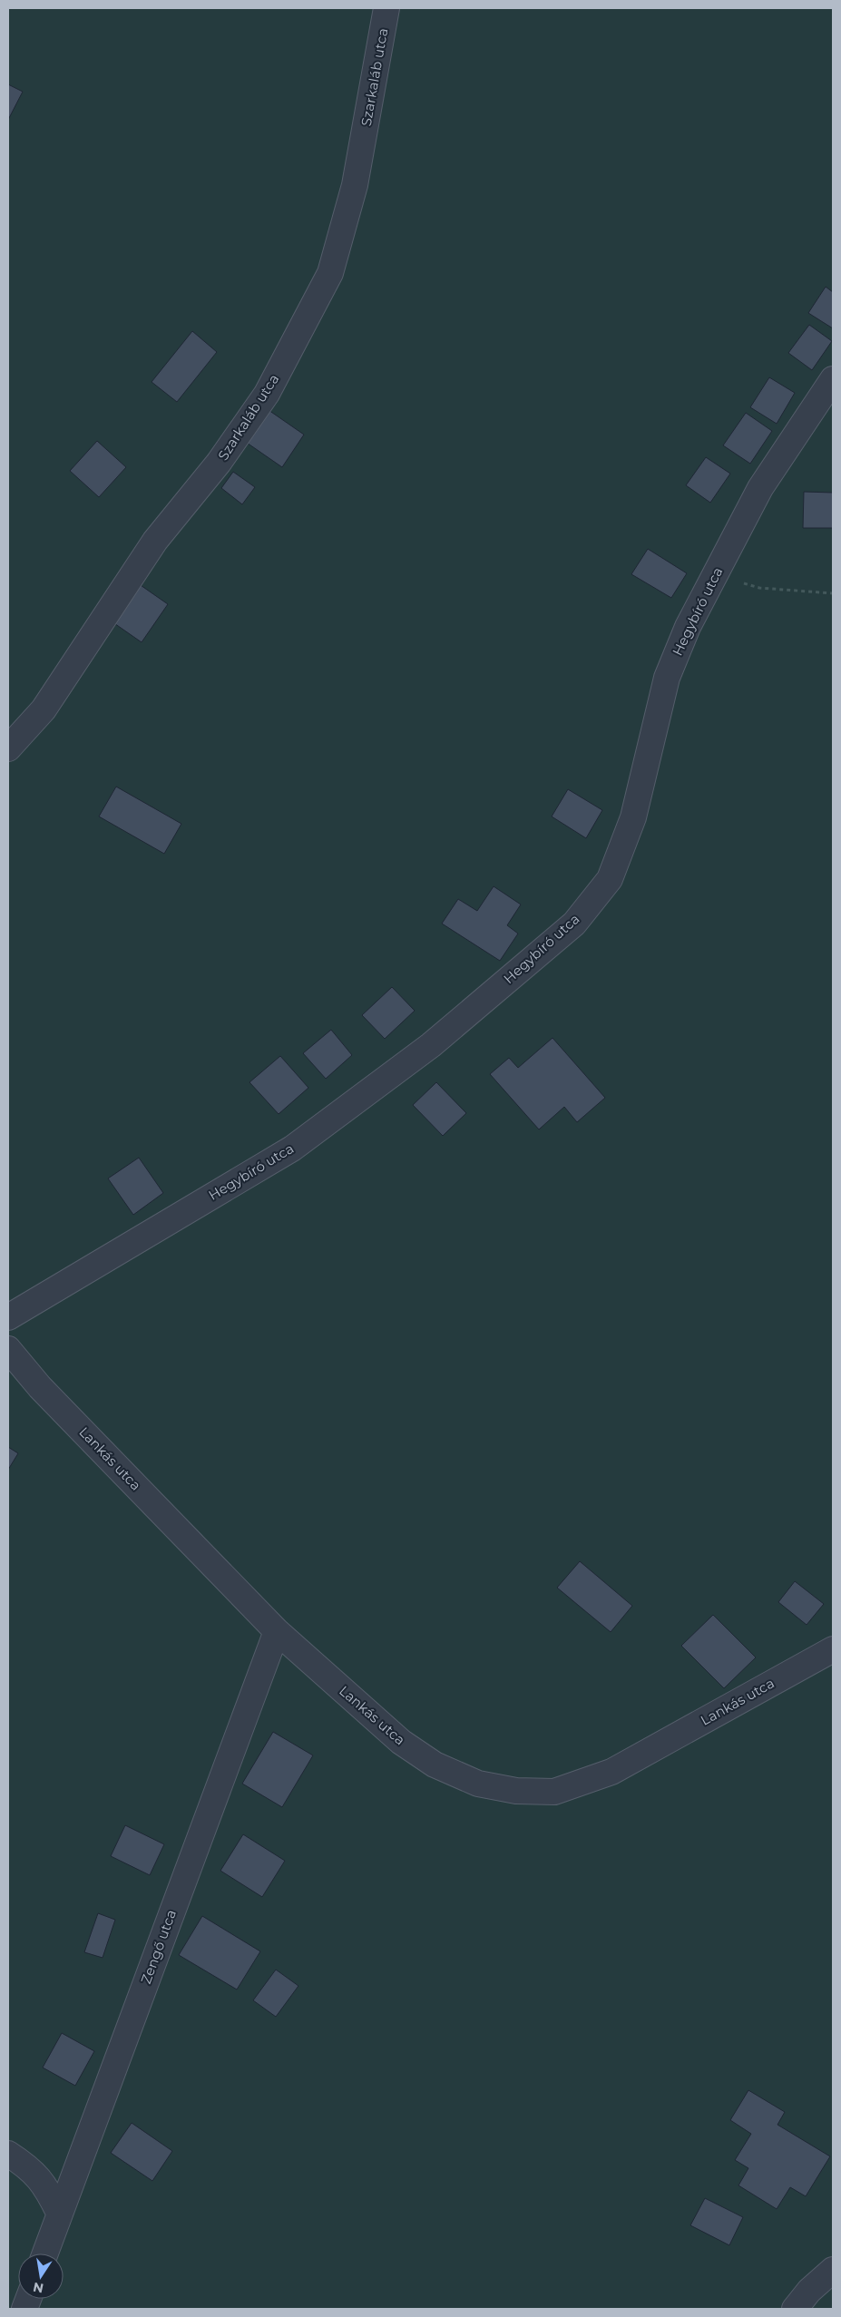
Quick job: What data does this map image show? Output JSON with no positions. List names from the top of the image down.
{
  "streets": {
    "street": [
      "Szarkaláb utca",
      "Hegybíró utca",
      "Lankás utca",
      "Zengő utca"
    ]
  },
  "crossings": [
    ["Lankás utca", "Zengő utca"]
  ],
  "north": "bottom"
}
